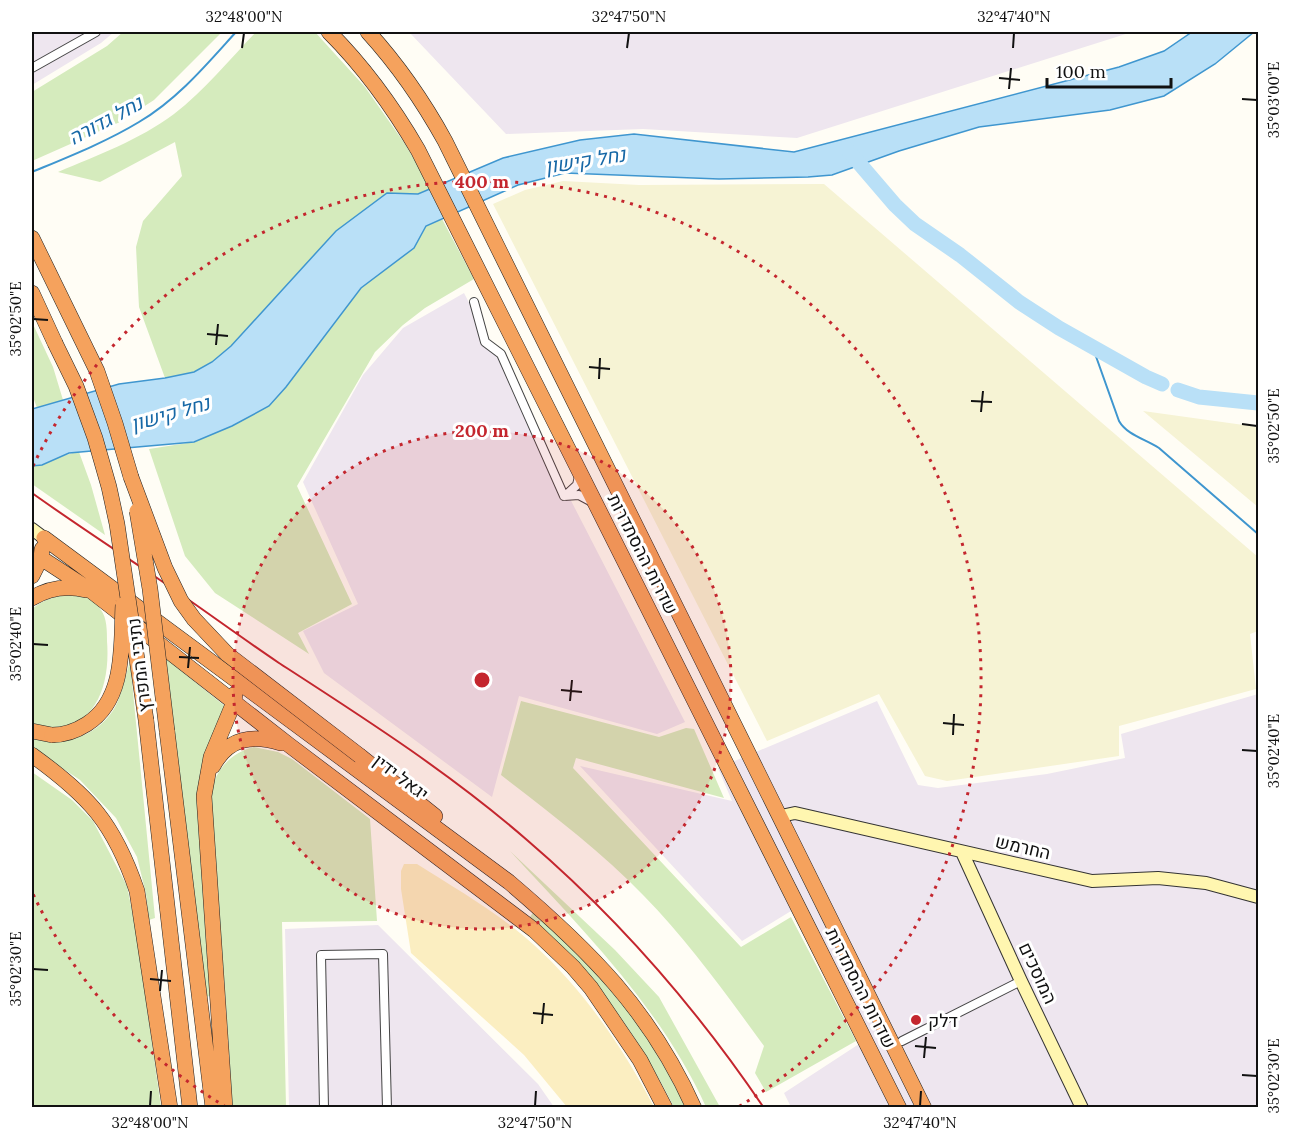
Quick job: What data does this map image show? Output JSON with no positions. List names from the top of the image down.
{
  "streets": {
    "highway": ["שדרות ההסתדרות", "נתיבי המפרץ", "יגאל ידין"],
    "street": ["החרמש", "המוסכים"]
  },
  "crossings": [
    ["שדרות ההסתדרות", "החרמש"],
    ["החרמש", "המוסכים"]
  ],
  "water": ["נחל גדורה", "נחל קישון"],
  "places": ["דלק"],
  "scale_bar": "100 m",
  "coordinates": [
    "32°48'00\"N",
    "32°47'50\"N",
    "32°47'40\"N",
    "35°03'00\"E",
    "35°02'50\"E",
    "35°02'40\"E",
    "35°02'30\"E"
  ],
  "rings": ["400 m", "200 m"]
}
